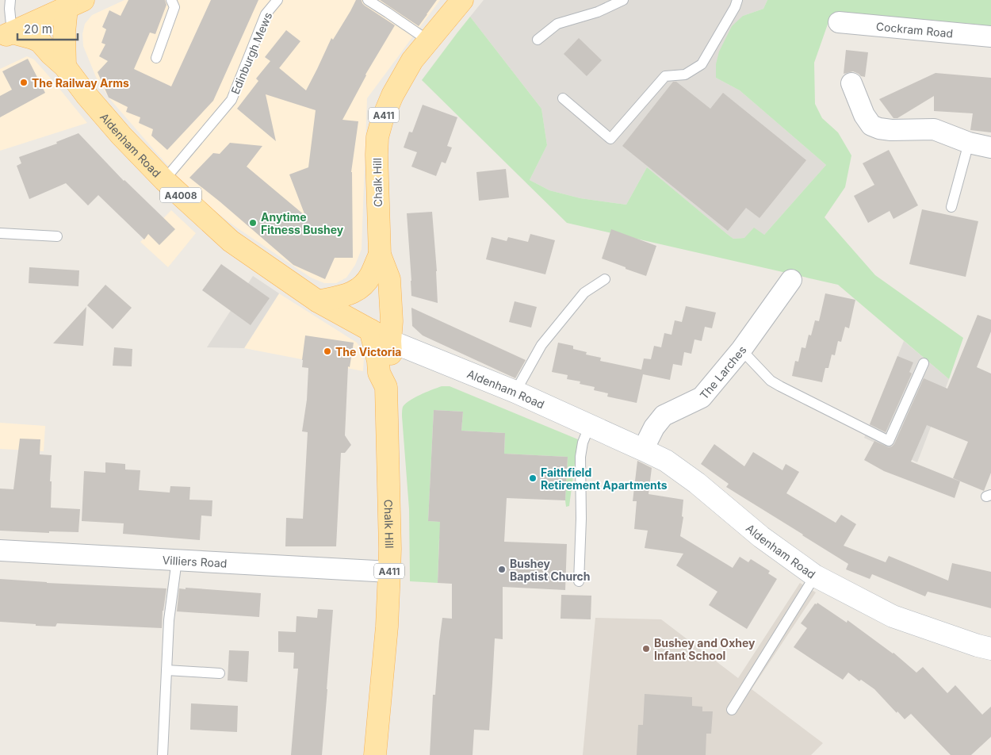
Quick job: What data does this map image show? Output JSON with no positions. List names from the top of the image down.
{
  "streets": {
    "main road": [
      "A411",
      "Aldenham Road",
      "Chalk Hill",
      "A4008"
    ],
    "street": ["Cockram Road", "The Larches", "Villiers Road"],
    "lane": ["Edinburgh Mews"]
  },
  "crossings": [
    ["Edinburgh Mews", "Aldenham Road"],
    ["Aldenham Road", "Chalk Hill"],
    ["Aldenham Road", "The Larches"],
    ["Chalk Hill", "Villiers Road"]
  ],
  "places": [
    "The Railway Arms",
    "Anytime Fitness Bushey",
    "The Victoria",
    "Faithfield Retirement Apartments",
    "Bushey Baptist Church",
    "Bushey and Oxhey Infant School"
  ],
  "scale_bar": "20 m"
}
